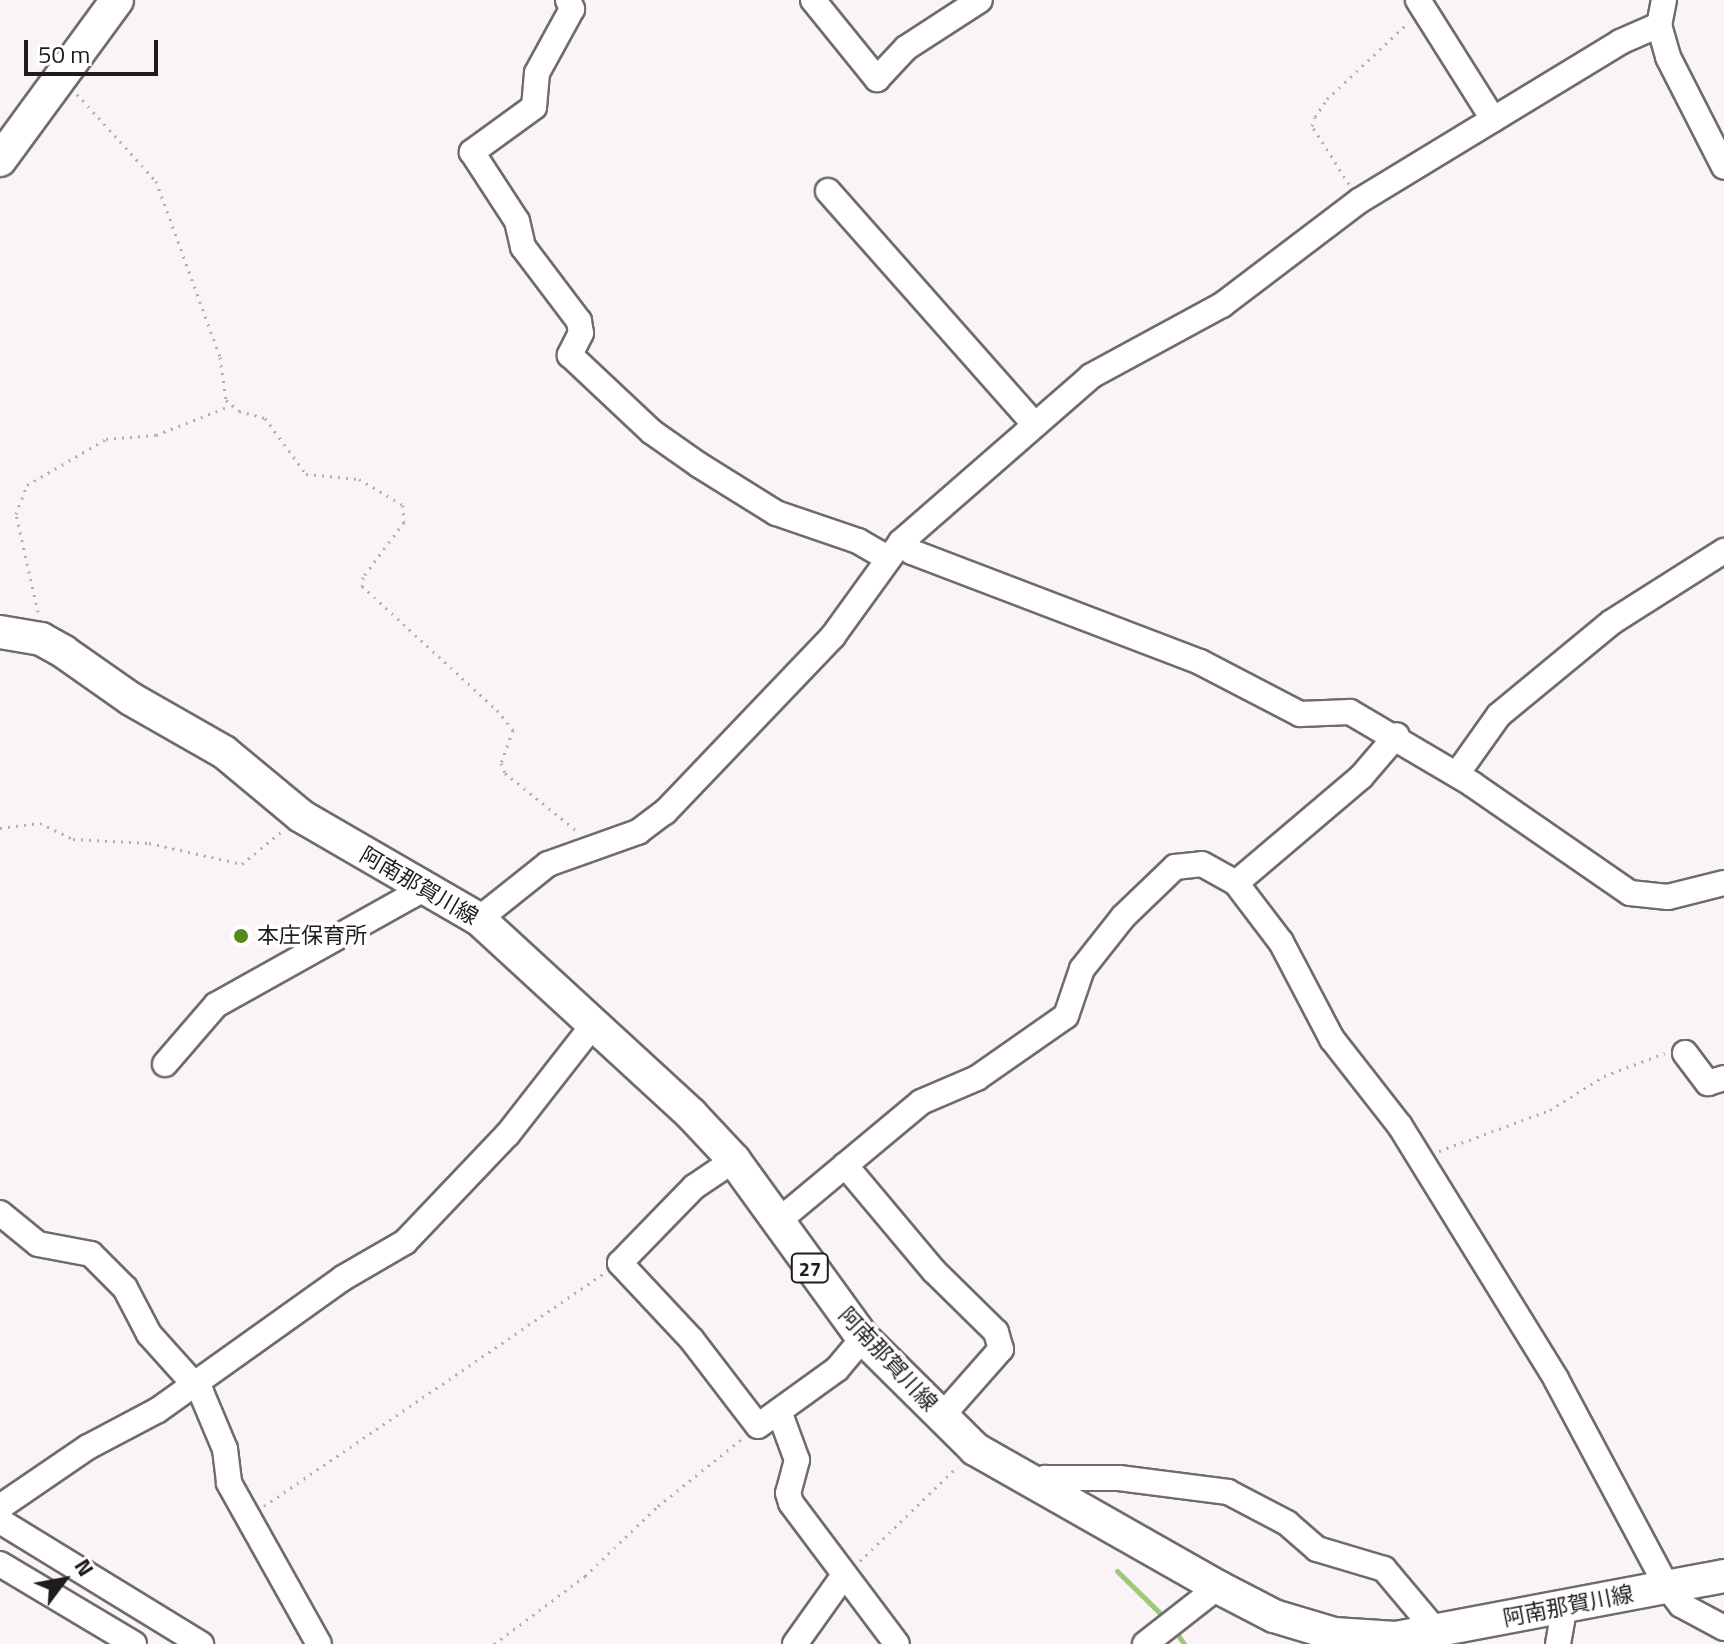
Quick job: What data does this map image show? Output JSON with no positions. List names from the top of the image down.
{
  "streets": {
    "main road": ["阿南那賀川線", "27"]
  },
  "places": ["本庄保育所"],
  "scale_bar": "50 m",
  "north": "top right"
}
